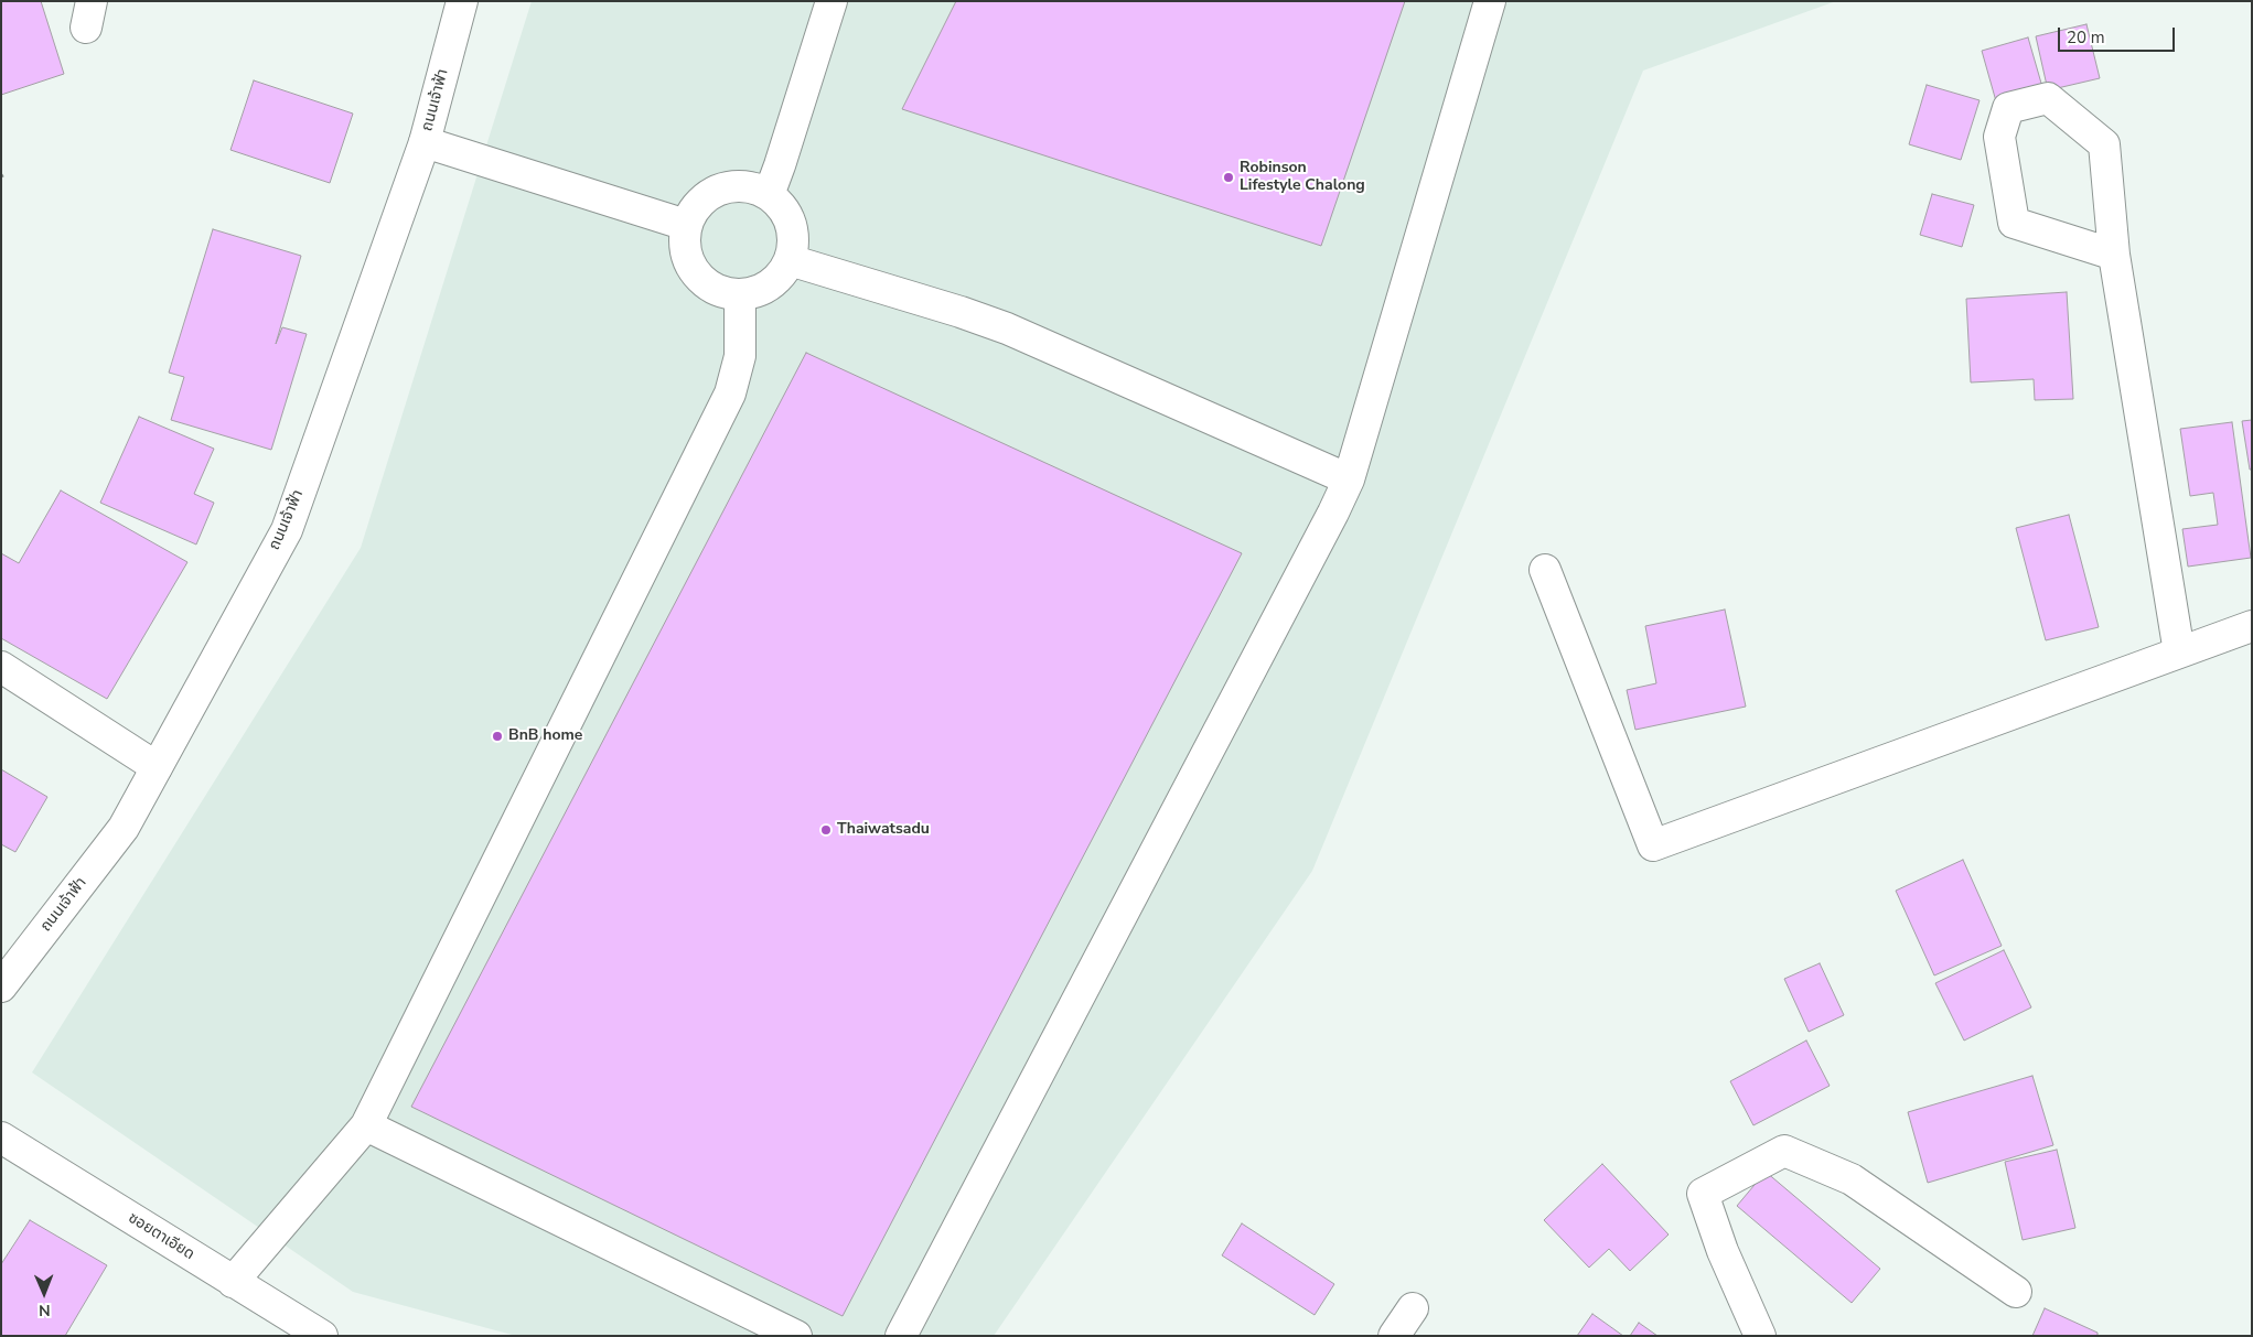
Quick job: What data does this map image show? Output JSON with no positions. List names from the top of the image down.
{
  "streets": {
    "street": ["ถนนเจ้าฟ้า", "ซอยตาเอียด"]
  },
  "places": ["Robinson Lifestyle Chalong", "BnB home", "Thaiwatsadu"],
  "scale_bar": "20 m",
  "north": "bottom"
}
